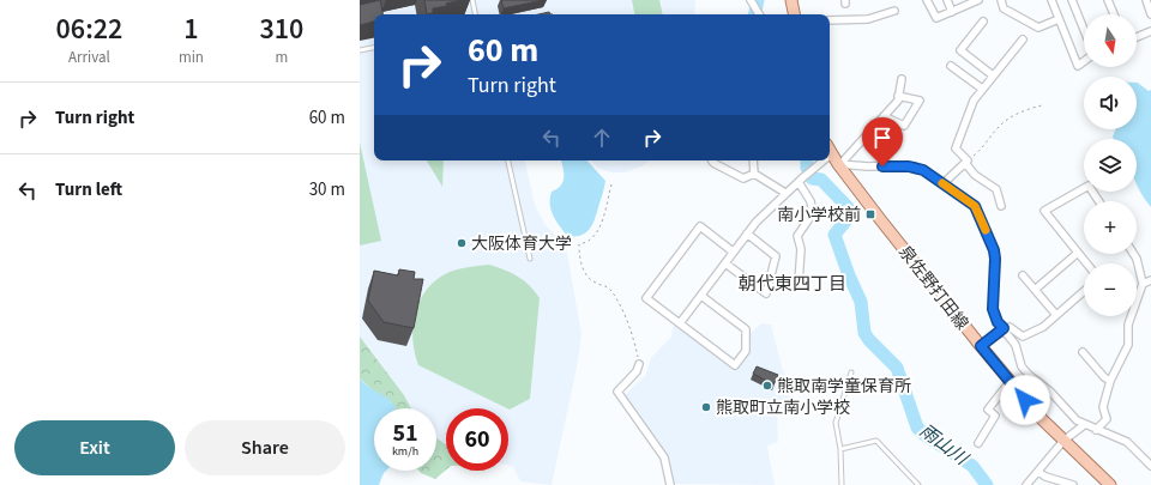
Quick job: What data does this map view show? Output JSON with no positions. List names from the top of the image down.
{
  "streets": {
    "main road": ["泉佐野打田線"]
  },
  "districts": ["朝代東四丁目"],
  "water": ["雨山川"],
  "places": {
    "transit": ["南小学校前"],
    "other": ["大阪体育大学", "熊取南学童保育所", "熊取町立南小学校"]
  },
  "north": "bottom",
  "page": {
    "eta": [
      "06:22",
      "Arrival",
      "1",
      "min",
      "310",
      "m"
    ],
    "map_buttons": ["+", "−"],
    "turn": ["60 m", "Turn right"],
    "list": [
      {
        "name": "Turn right",
        "value": "60 m"
      },
      {
        "name": "Turn left",
        "value": "30 m"
      }
    ],
    "speed": "51 km/h",
    "limit": "60",
    "buttons": ["Exit", "Share"]
  }
}
